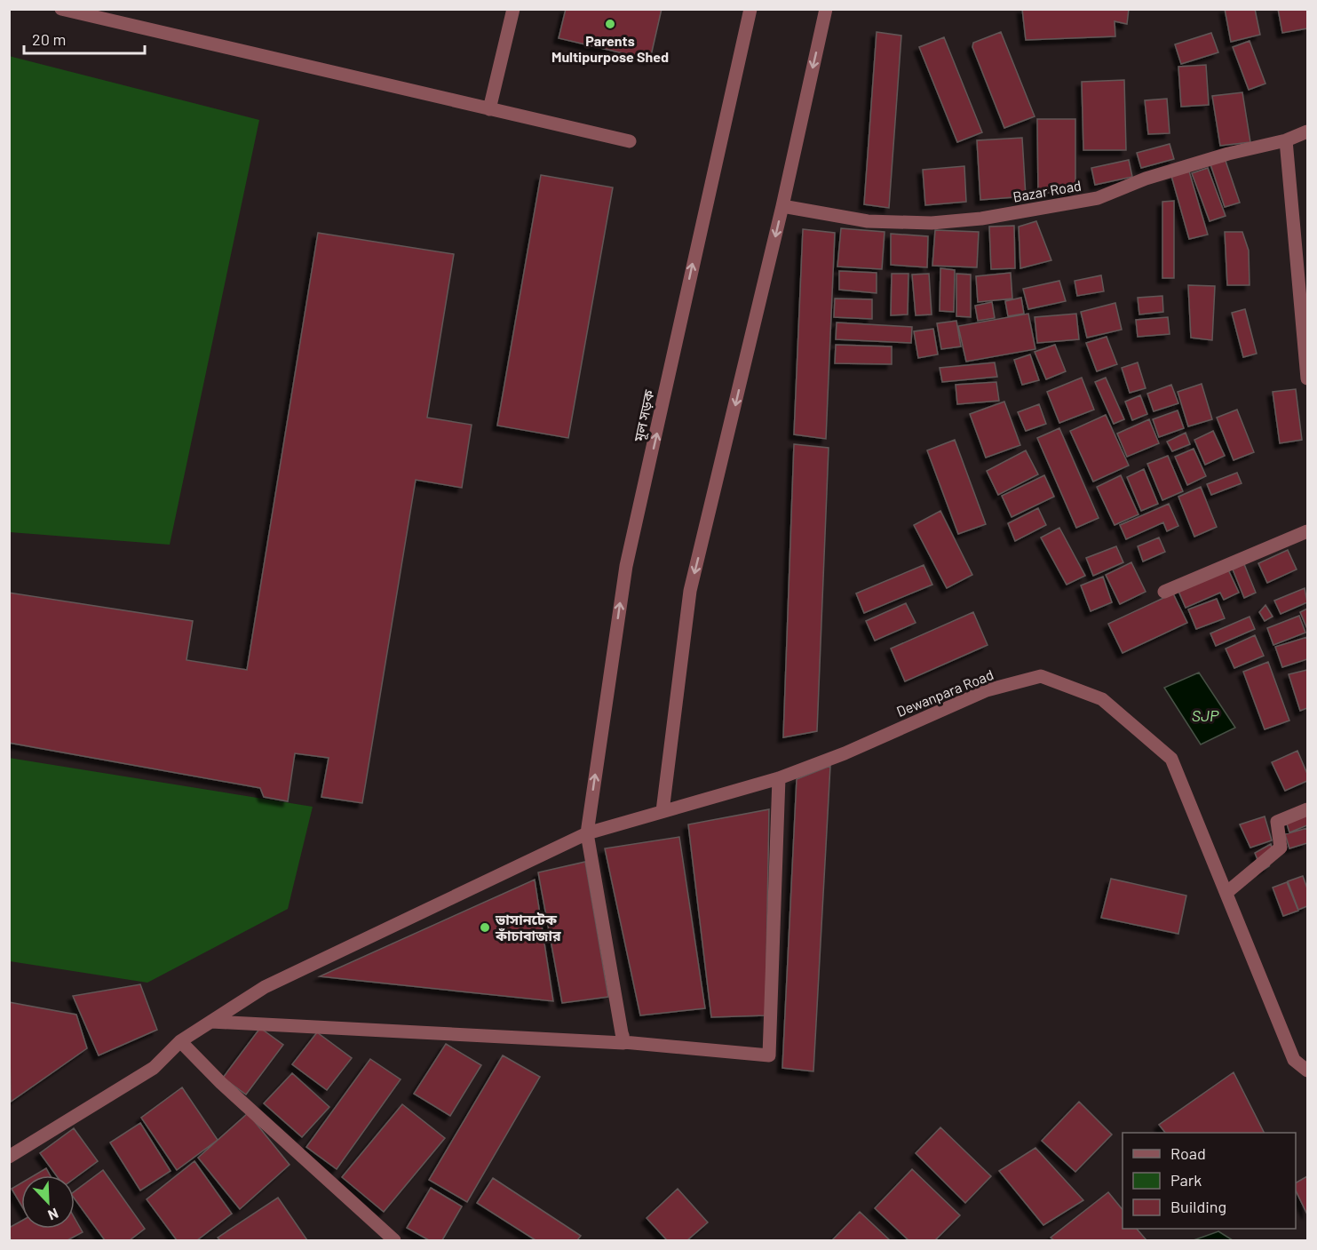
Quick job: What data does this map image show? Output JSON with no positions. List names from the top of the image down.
{
  "streets": {
    "street": ["Bazar Road", "মূল সড়ক", "Dewanpara Road"]
  },
  "crossings": [
    ["মূল সড়ক", "Dewanpara Road"]
  ],
  "water": ["SJP"],
  "places": ["Parents Multipurpose Shed", "ভাসানটেক কাঁচাবাজার"],
  "legend": ["Road", "Park", "Building"],
  "scale_bar": "20 m",
  "north": "bottom right"
}
